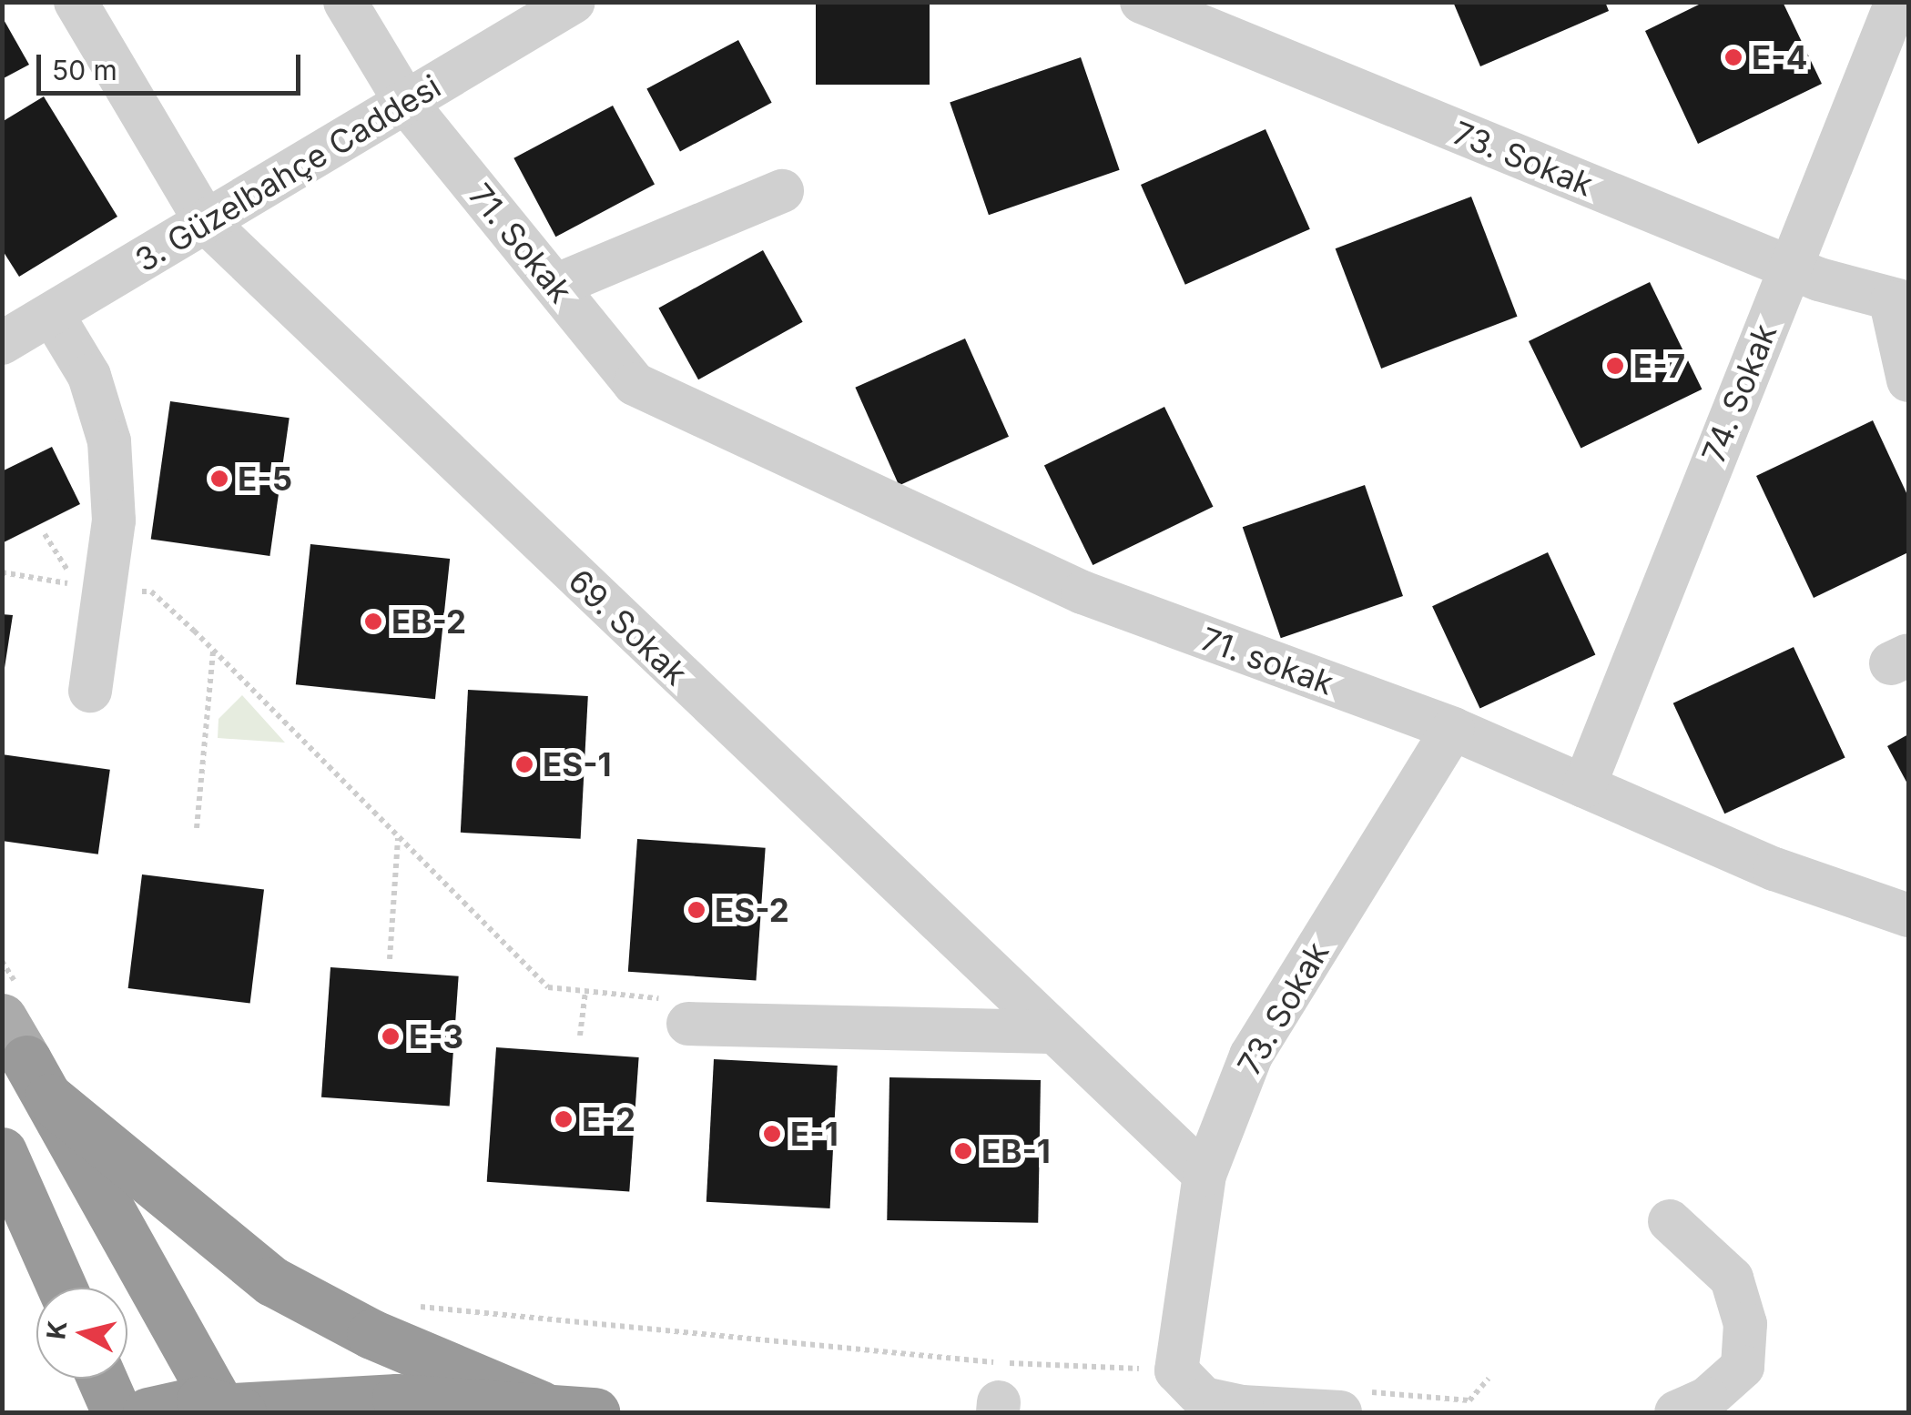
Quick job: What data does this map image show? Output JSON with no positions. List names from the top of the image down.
{
  "streets": {
    "street": [
      "73. Sokak",
      "3. Güzelbahçe Caddesi",
      "71. Sokak",
      "74. Sokak",
      "69. Sokak",
      "71. sokak"
    ]
  },
  "crossings": [
    ["73. Sokak", "74. Sokak"],
    ["73. Sokak", "69. Sokak"],
    ["73. Sokak", "71. sokak"],
    ["3. Güzelbahçe Caddesi", "71. Sokak"],
    ["3. Güzelbahçe Caddesi", "69. Sokak"],
    ["71. Sokak", "71. sokak"],
    ["74. Sokak", "71. sokak"]
  ],
  "places": [
    "E-4",
    "E-7",
    "E-5",
    "EB-2",
    "ES-1",
    "ES-2",
    "E-3",
    "E-2",
    "E-1",
    "EB-1"
  ],
  "scale_bar": "50 m",
  "north": "left"
}
